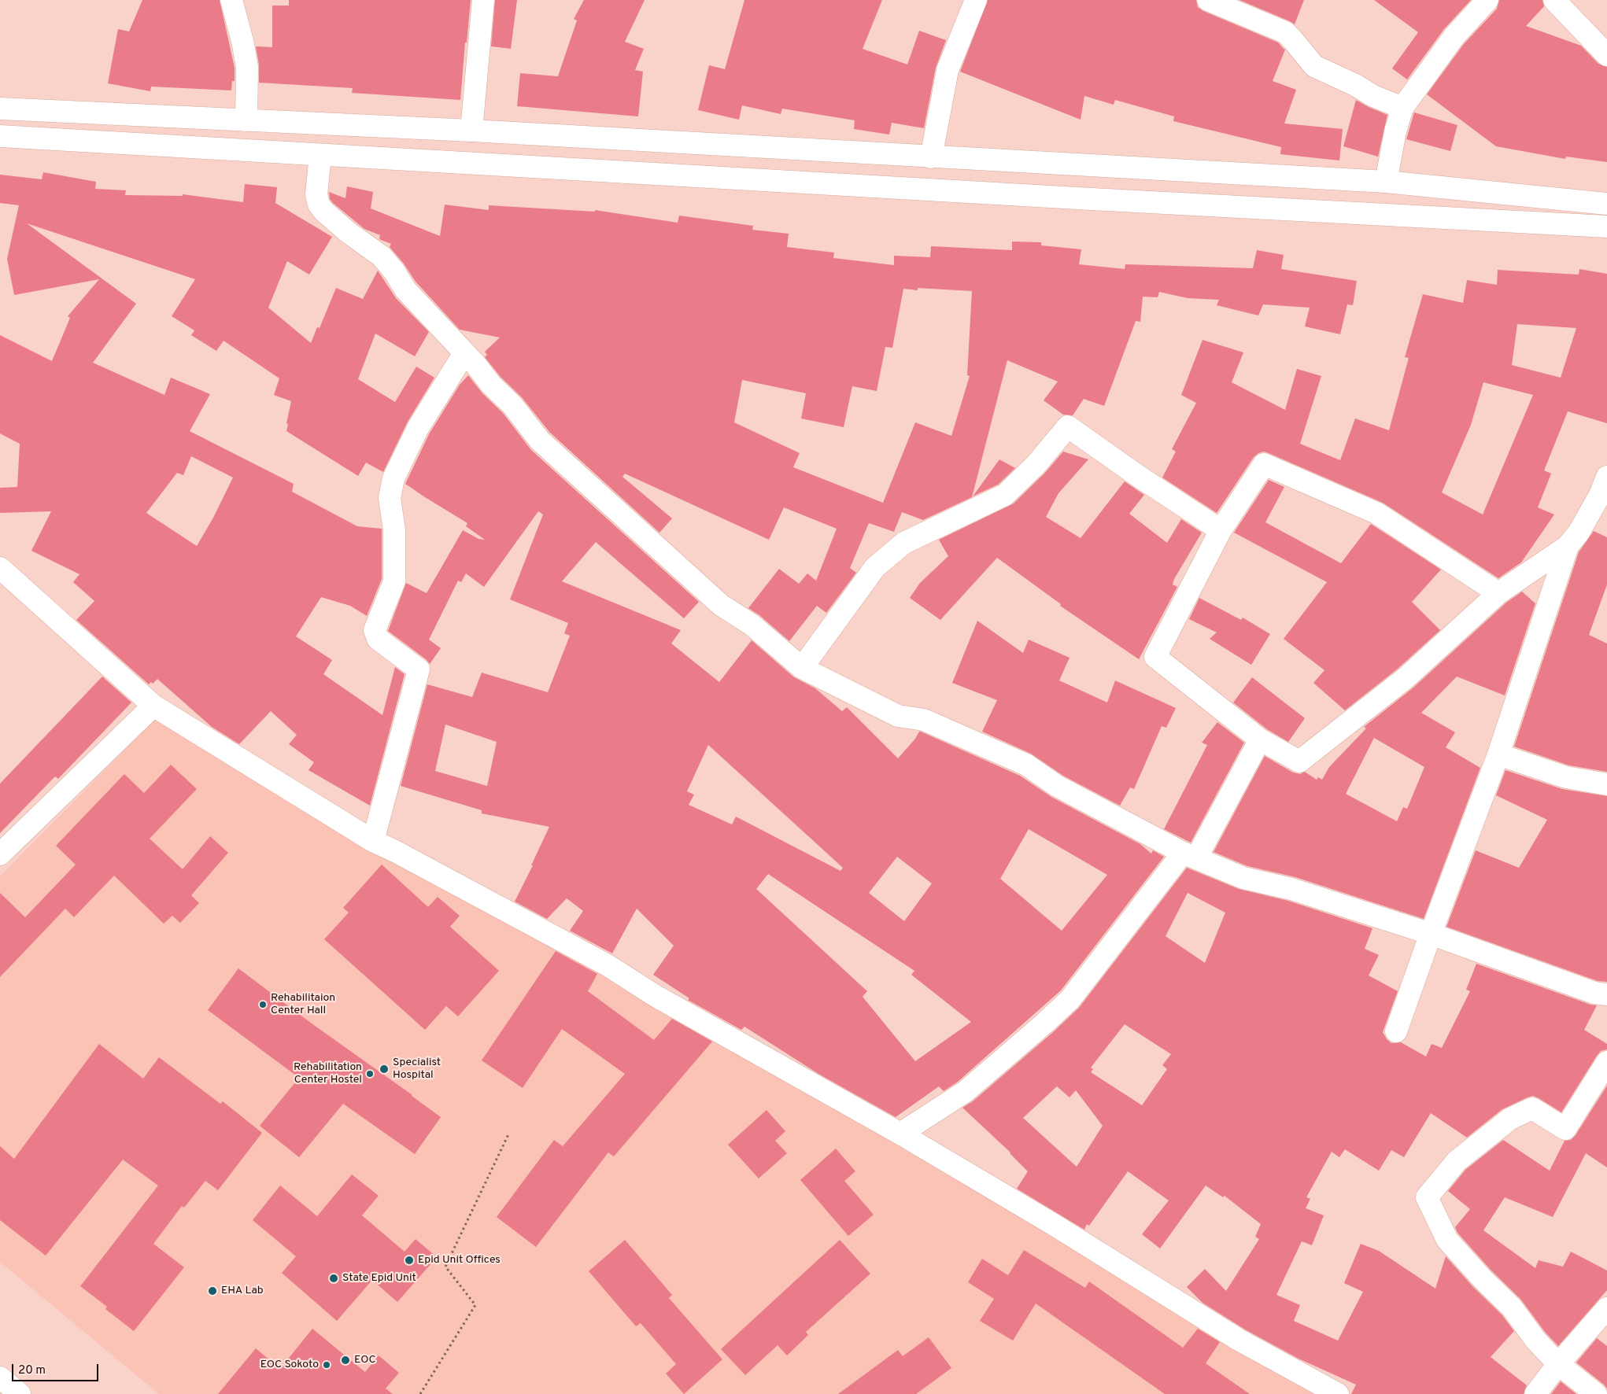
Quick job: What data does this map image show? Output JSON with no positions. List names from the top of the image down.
{
  "places": [
    "Rehabilitaion Center Hall",
    "Specialist Hospital",
    "Rehabilitation Center Hostel",
    "Epid Unit Offices",
    "State Epid Unit",
    "EHA Lab",
    "EOC",
    "EOC Sokoto"
  ],
  "scale_bar": "20 m"
}
